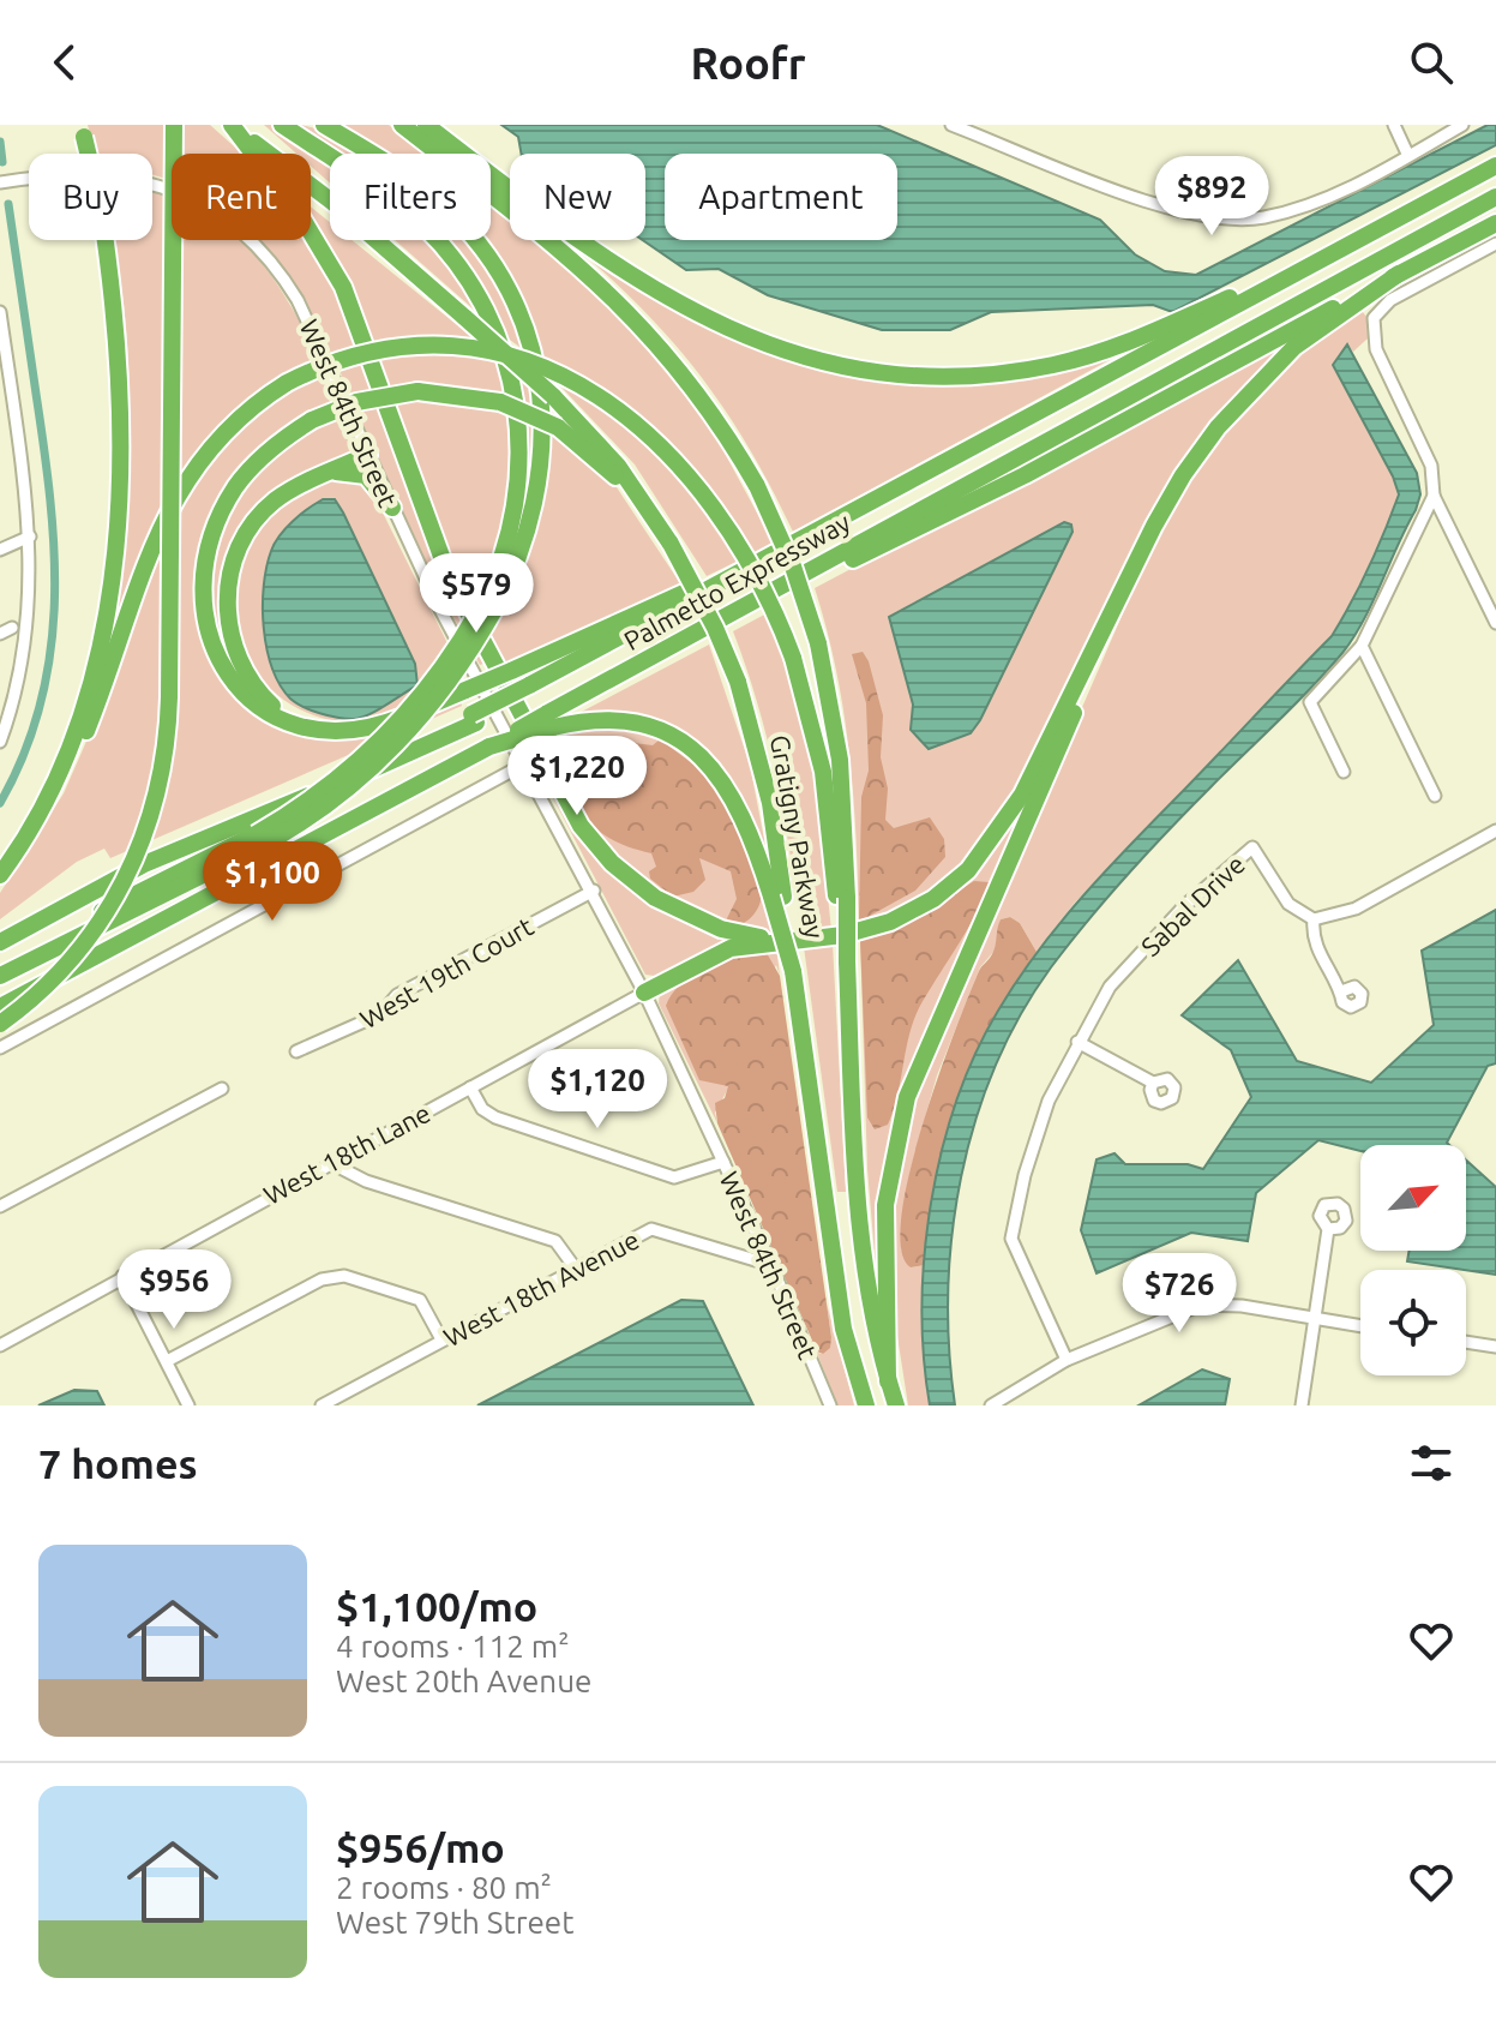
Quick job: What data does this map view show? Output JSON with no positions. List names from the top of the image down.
{
  "streets": {
    "highway": ["Palmetto Expressway", "Gratigny Parkway"],
    "street": [
      "West 84th Street",
      "Sabal Drive",
      "West 19th Court",
      "West 18th Lane",
      "West 18th Avenue"
    ]
  },
  "crossings": [
    ["West 84th Street", "West 19th Court"],
    ["West 84th Street", "West 18th Lane"],
    ["West 84th Street", "West 18th Avenue"]
  ],
  "north": "top right",
  "page": {
    "header": "Roofr",
    "chip": [
      "Buy",
      "Rent",
      "Filters",
      "New",
      "Apartment"
    ],
    "price": [
      "$892",
      "$579",
      "$1,220",
      "$1,100",
      "$1,120",
      "$956",
      "$726"
    ],
    "heading": "7 homes",
    "list": [
      {
        "name": "$1,100/mo",
        "note": "4 rooms · 112 m² · West 20th Avenue"
      },
      {
        "name": "$956/mo",
        "note": "2 rooms · 80 m² · West 79th Street"
      }
    ]
  }
}
